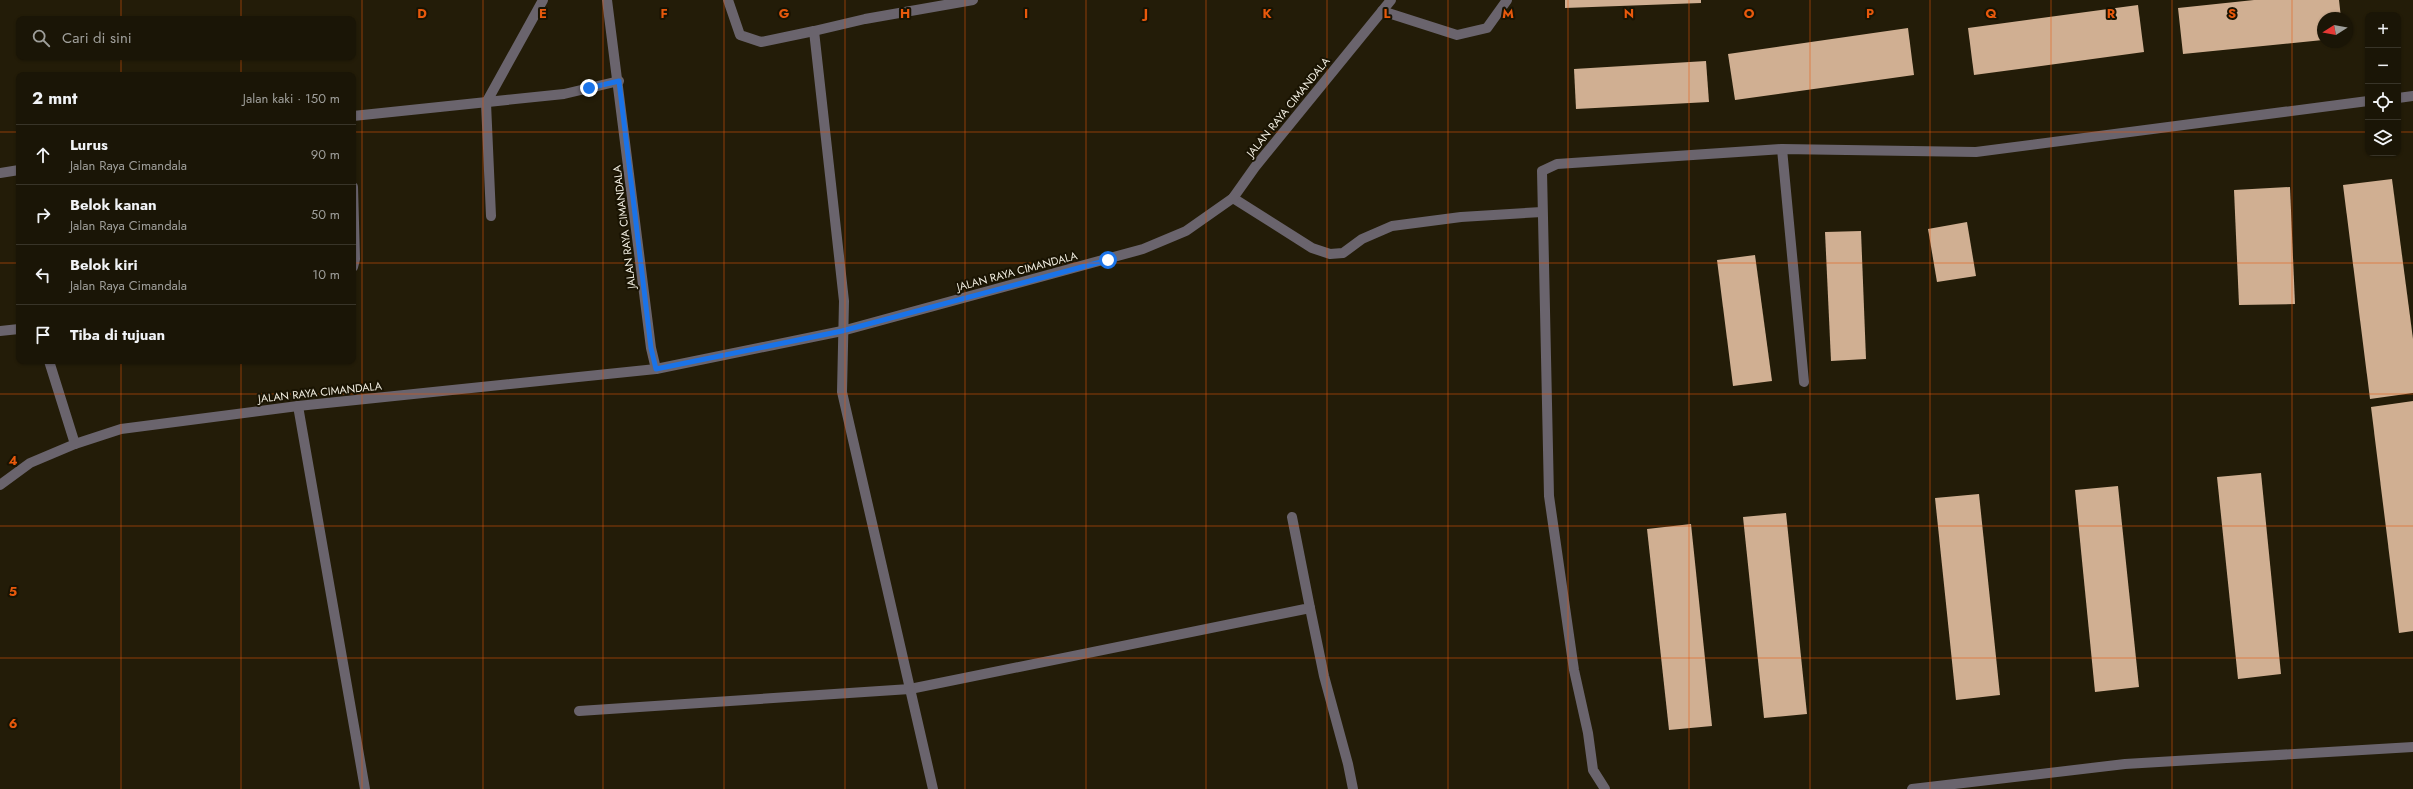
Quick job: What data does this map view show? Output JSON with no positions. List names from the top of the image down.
{
  "streets": {
    "street": ["JALAN RAYA CIMANDALA"]
  },
  "north": "left",
  "page": {
    "map_buttons": ["+", "−"],
    "search": "Cari di sini",
    "heading": ["2 mnt", "Jalan kaki · 150 m"],
    "list": [
      ["Lurus", "Jalan Raya Cimandala", "90 m"],
      ["Belok kanan", "Jalan Raya Cimandala", "50 m"],
      ["Belok kiri", "Jalan Raya Cimandala", "10 m"],
      "Tiba di tujuan"
    ]
  },
  "grid": {
    "columns": [
      "D",
      "E",
      "F",
      "G",
      "H",
      "I",
      "J",
      "K",
      "L",
      "M",
      "N",
      "O",
      "P",
      "Q",
      "R",
      "S"
    ],
    "rows": ["4", "5", "6"]
  }
}
